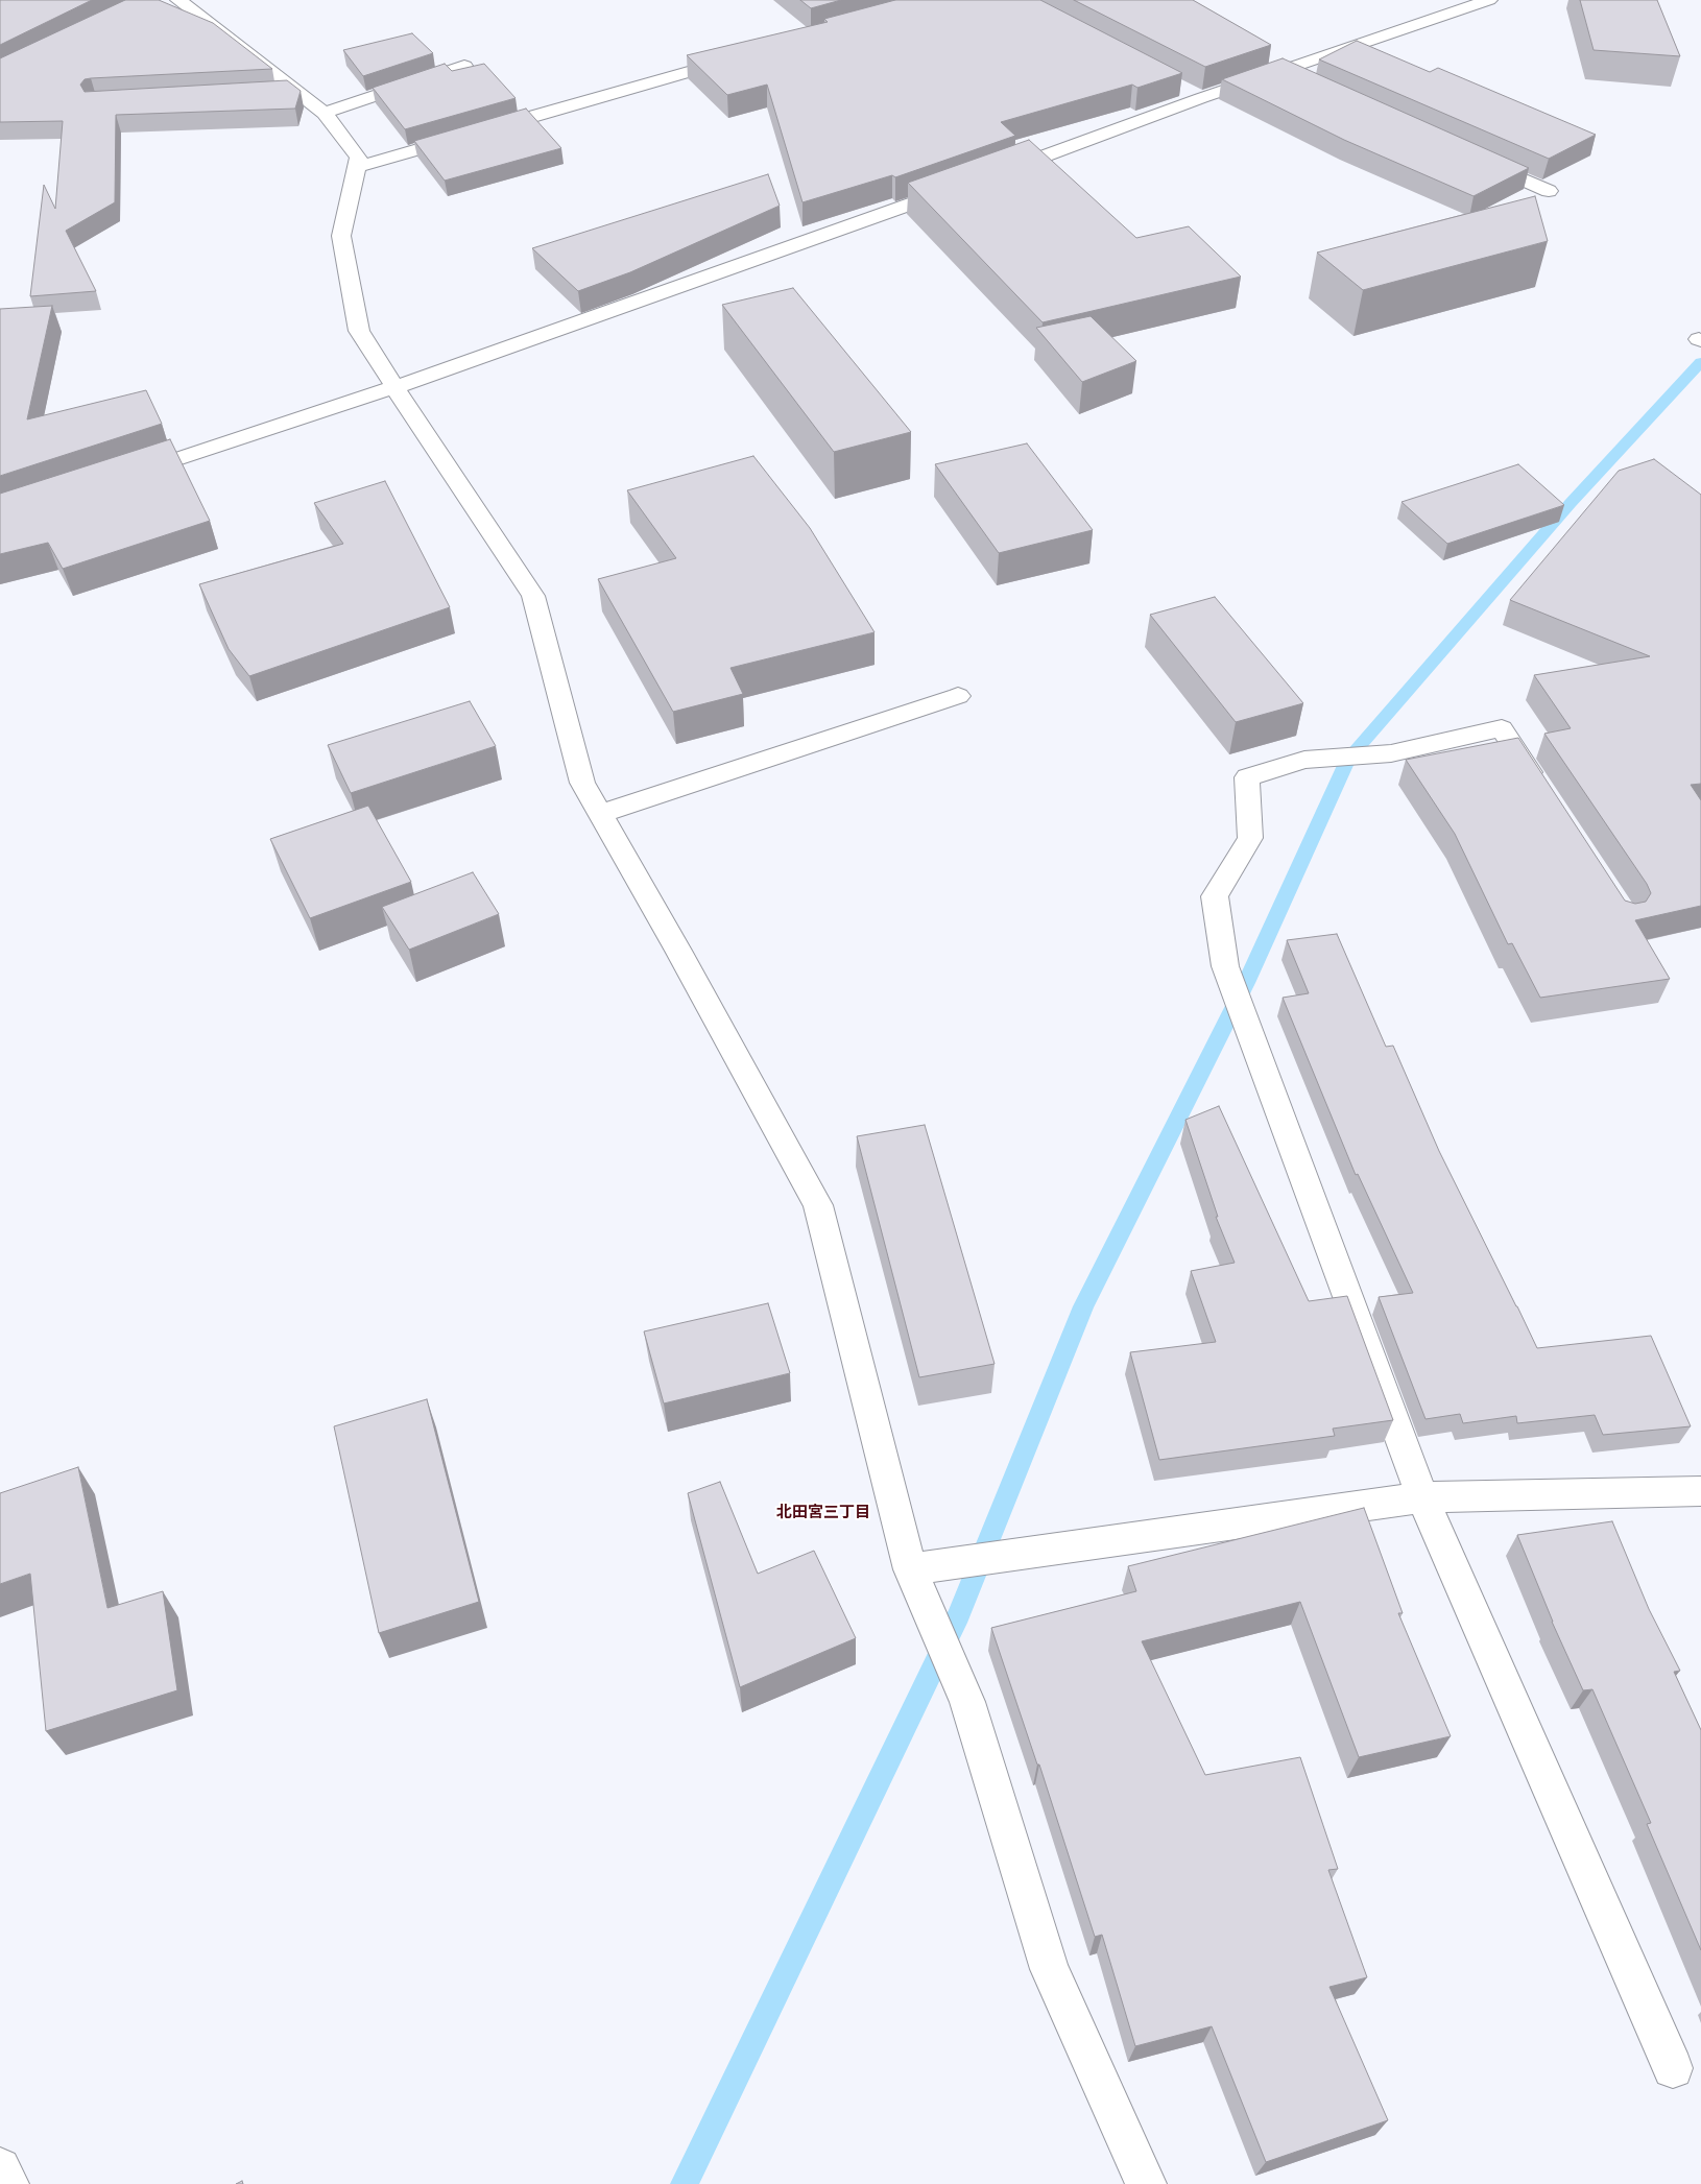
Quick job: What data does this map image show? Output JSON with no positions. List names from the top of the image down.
{
  "districts": ["北田宮三丁目"]
}
